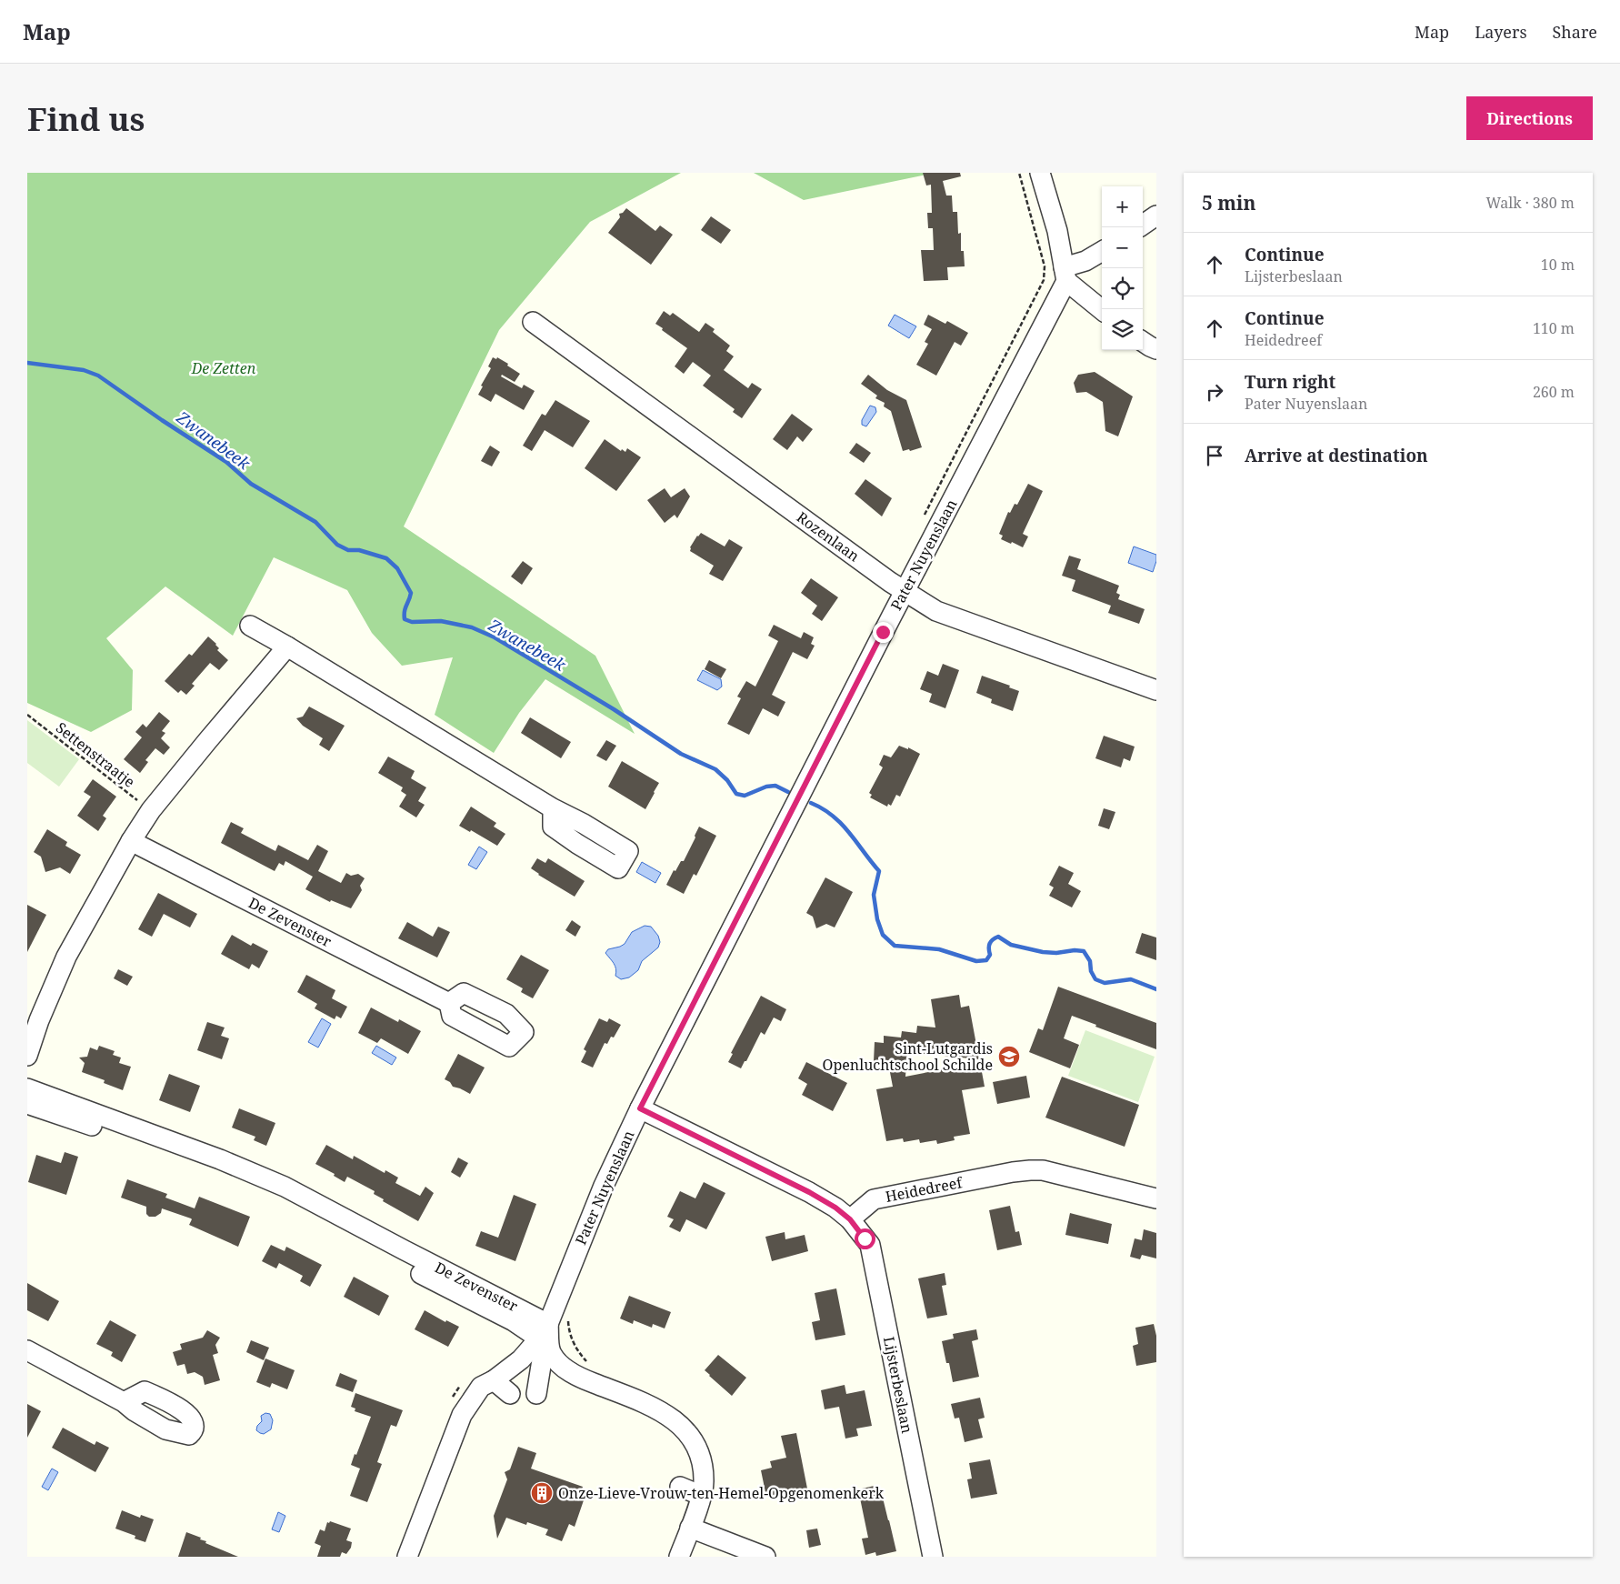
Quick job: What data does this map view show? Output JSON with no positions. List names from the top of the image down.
{
  "streets": {
    "street": [
      "Rozenlaan",
      "Pater Nuyenslaan",
      "De Zevenster",
      "Heidedreef",
      "Lijsterbeslaan"
    ],
    "path": ["Settenstraatje"]
  },
  "crossings": [
    ["Rozenlaan", "Pater Nuyenslaan"],
    ["Pater Nuyenslaan", "De Zevenster"],
    ["Heidedreef", "Lijsterbeslaan"]
  ],
  "water": ["Zwanebeek"],
  "parks": ["De Zetten"],
  "places": {
    "school or university": ["Sint-Lutgardis Openluchtschool Schilde"],
    "building": ["Onze-Lieve-Vrouw-ten-Hemel-Opgenomenkerk"]
  },
  "page": {
    "header": "Map",
    "nav": ["Map", "Layers", "Share"],
    "buttons": "Directions",
    "title": "Find us",
    "heading": ["5 min", "Walk · 380 m"],
    "map_buttons": ["+", "−"],
    "list": [
      ["Continue", "Lijsterbeslaan", "10 m"],
      ["Continue", "Heidedreef", "110 m"],
      ["Turn right", "Pater Nuyenslaan", "260 m"],
      "Arrive at destination"
    ]
  }
}
